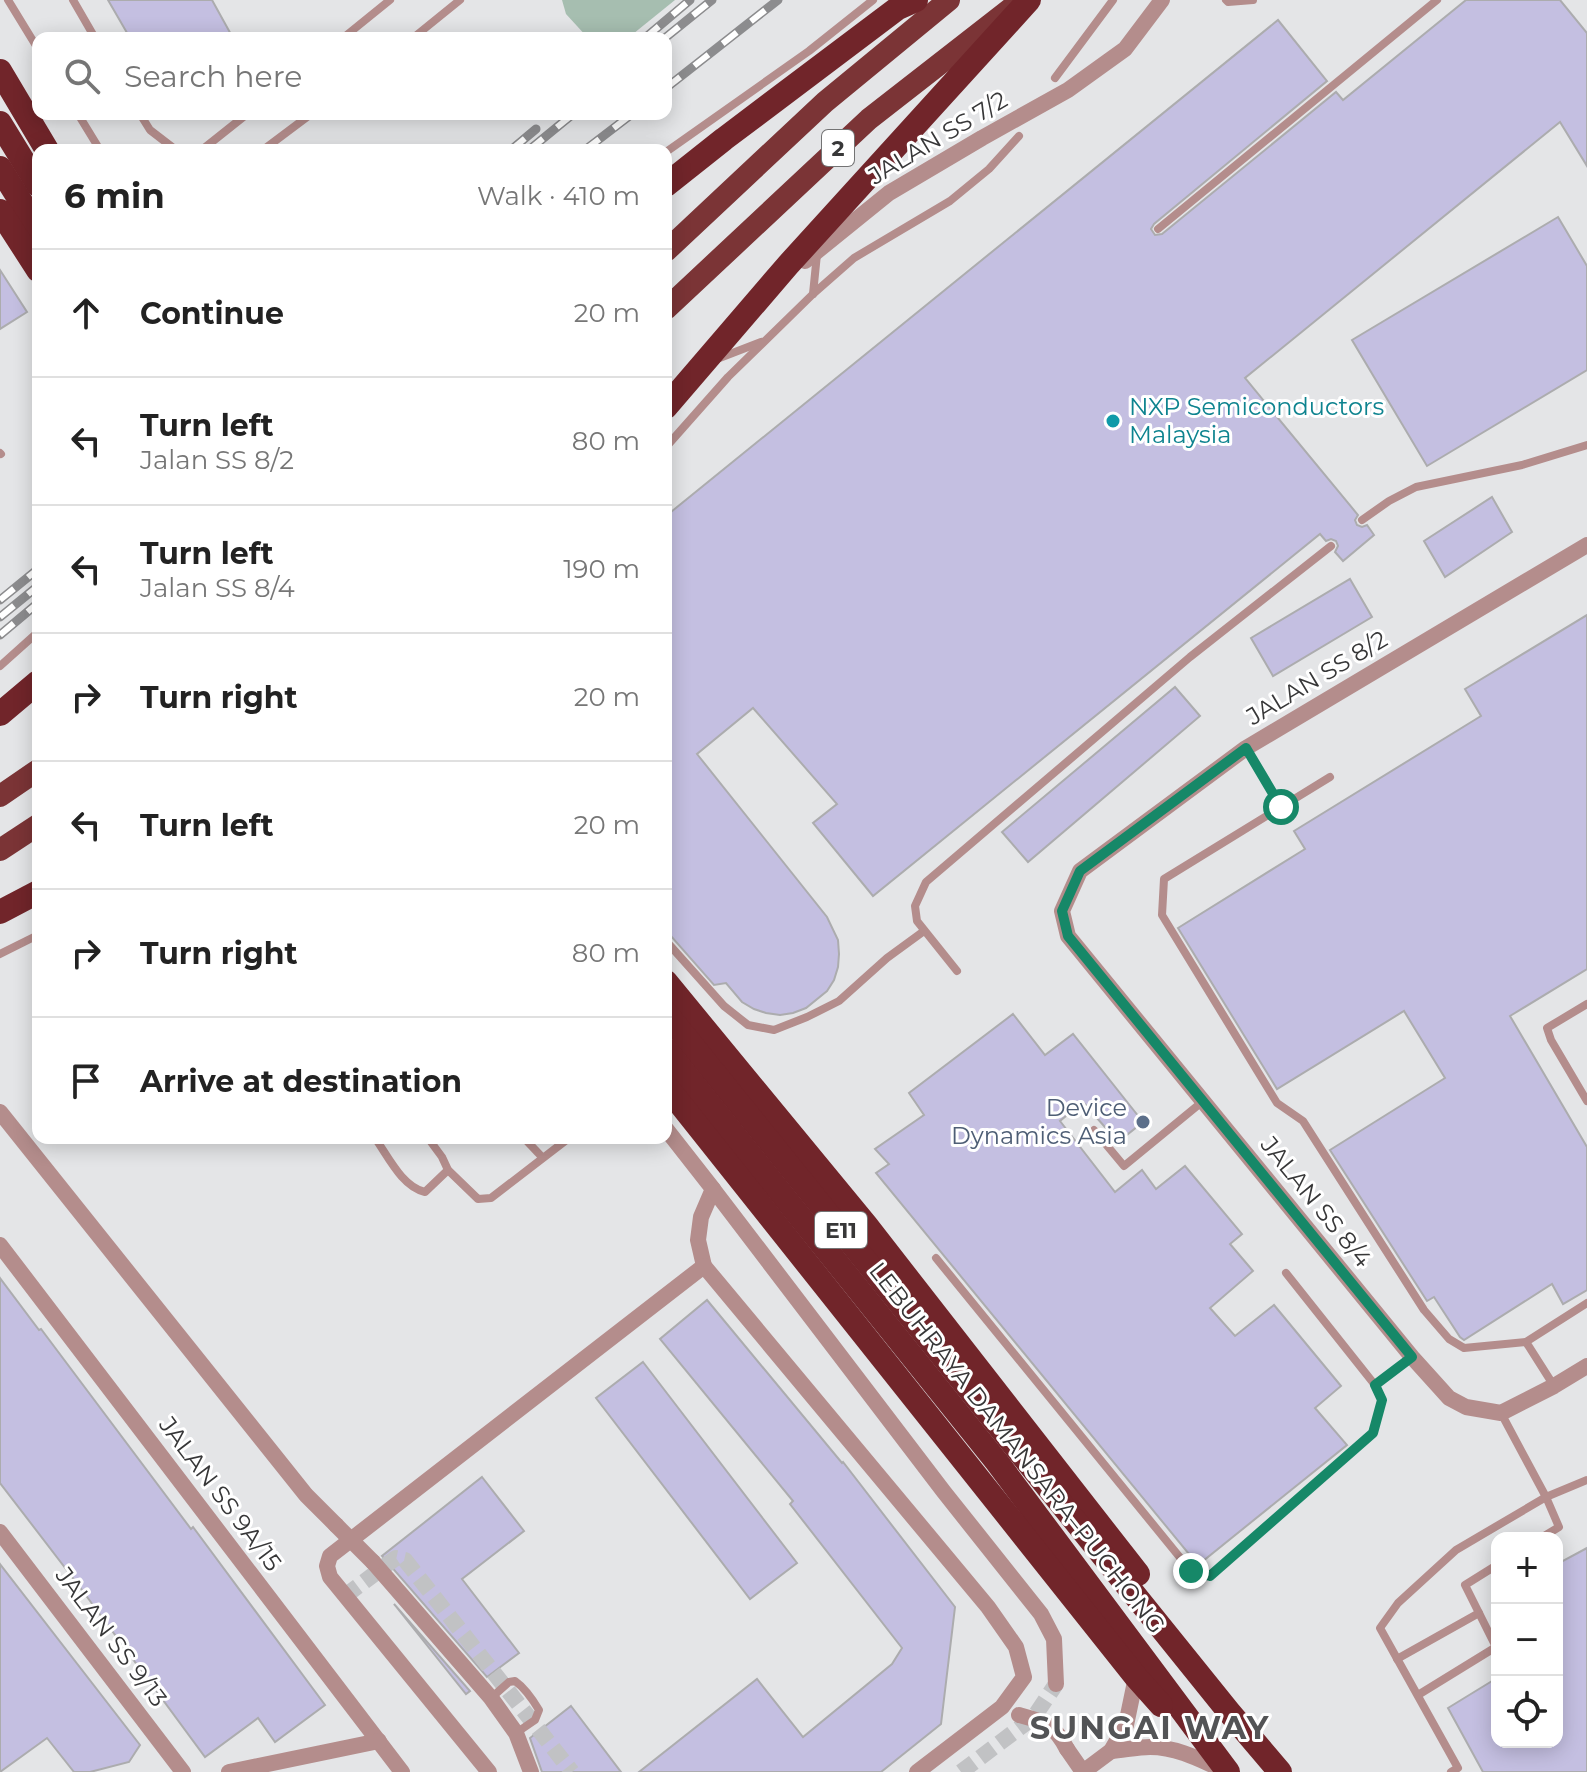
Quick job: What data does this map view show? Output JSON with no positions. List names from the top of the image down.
{
  "streets": {
    "highway": ["2", "E11", "LEBUHRAYA DAMANSARA–PUCHONG"],
    "street": [
      "JALAN SS 7/2",
      "JALAN SS 8/2",
      "JALAN SS 8/4",
      "JALAN SS 9A/15",
      "JALAN SS 9/13"
    ]
  },
  "crossings": [
    ["JALAN SS 8/2", "JALAN SS 8/4"]
  ],
  "districts": ["SUNGAI WAY"],
  "places": ["NXP Semiconductors Malaysia", "Device Dynamics Asia"],
  "page": {
    "search": "Search here",
    "heading": ["6 min", "Walk · 410 m"],
    "list": [
      ["Continue", "20 m"],
      ["Turn left", "Jalan SS 8/2", "80 m"],
      ["Turn left", "Jalan SS 8/4", "190 m"],
      ["Turn right", "20 m"],
      ["Turn left", "20 m"],
      ["Turn right", "80 m"],
      "Arrive at destination"
    ],
    "map_buttons": ["+", "−"]
  }
}
